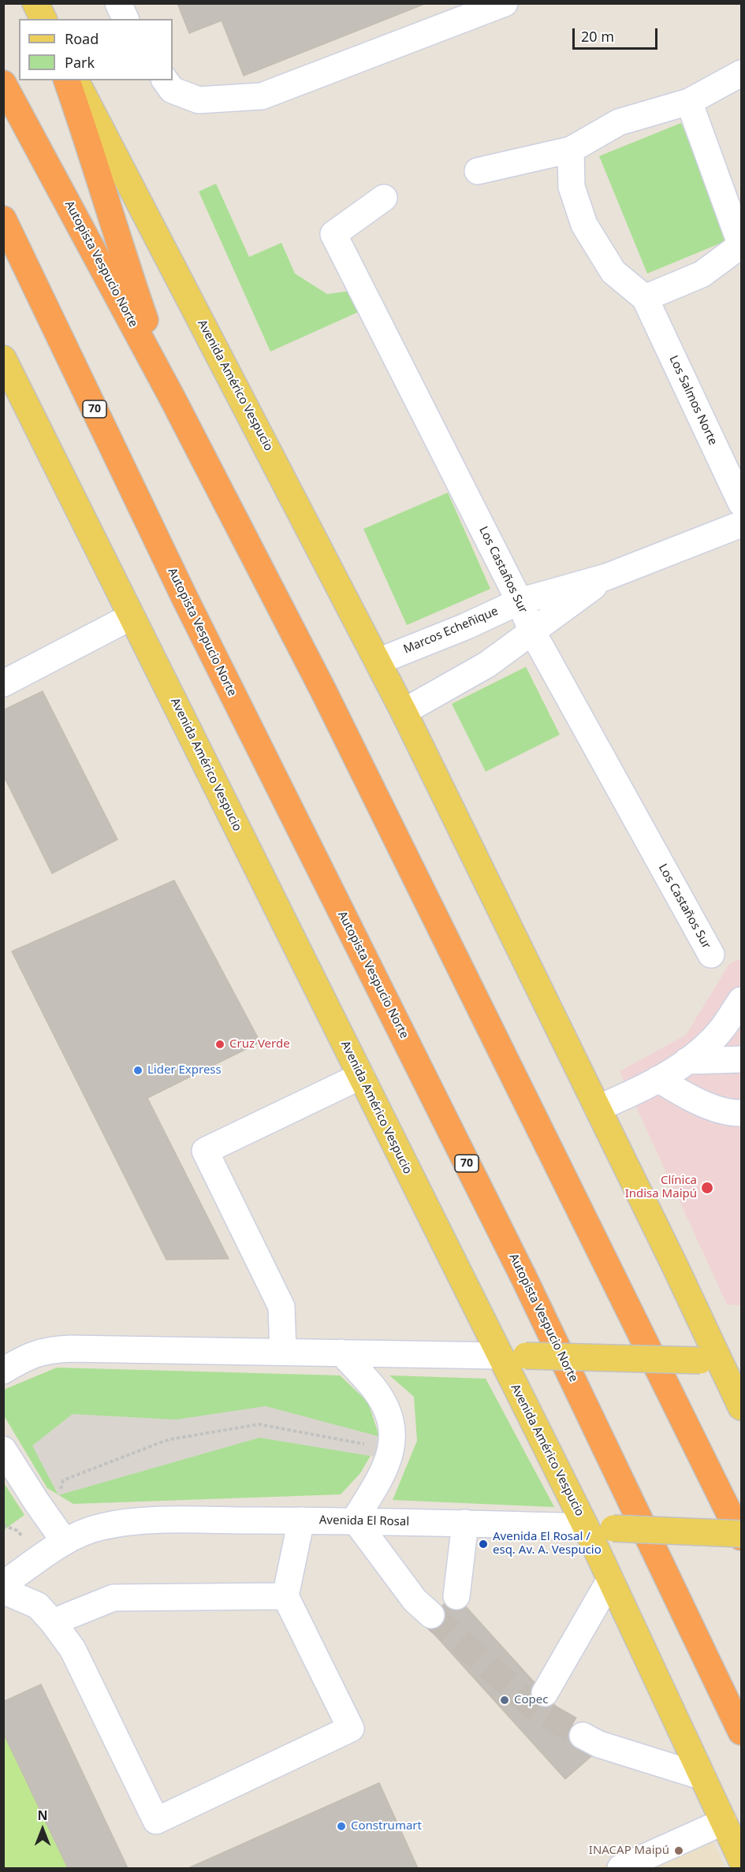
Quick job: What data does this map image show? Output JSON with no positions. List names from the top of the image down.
{
  "streets": {
    "highway": ["Autopista Vespucio Norte", "70"],
    "main road": ["Avenida Américo Vespucio", "Avenida El Rosal"],
    "street": ["Los Salmos Norte", "Los Castaños Sur", "Marcos Echeñique"]
  },
  "crossings": [
    ["Autopista Vespucio Norte", "Avenida El Rosal"],
    ["Avenida Américo Vespucio", "Marcos Echeñique"],
    ["Avenida Américo Vespucio", "Avenida El Rosal"],
    ["Los Castaños Sur", "Marcos Echeñique"]
  ],
  "places": [
    "Cruz Verde",
    "Lider Express",
    "Clínica Indisa Maipú",
    "Avenida El Rosal / esq. Av. A. Vespucio",
    "Copec",
    "Construmart",
    "INACAP Maipú"
  ],
  "legend": ["Road", "Park"],
  "scale_bar": "20 m",
  "north": "top"
}
